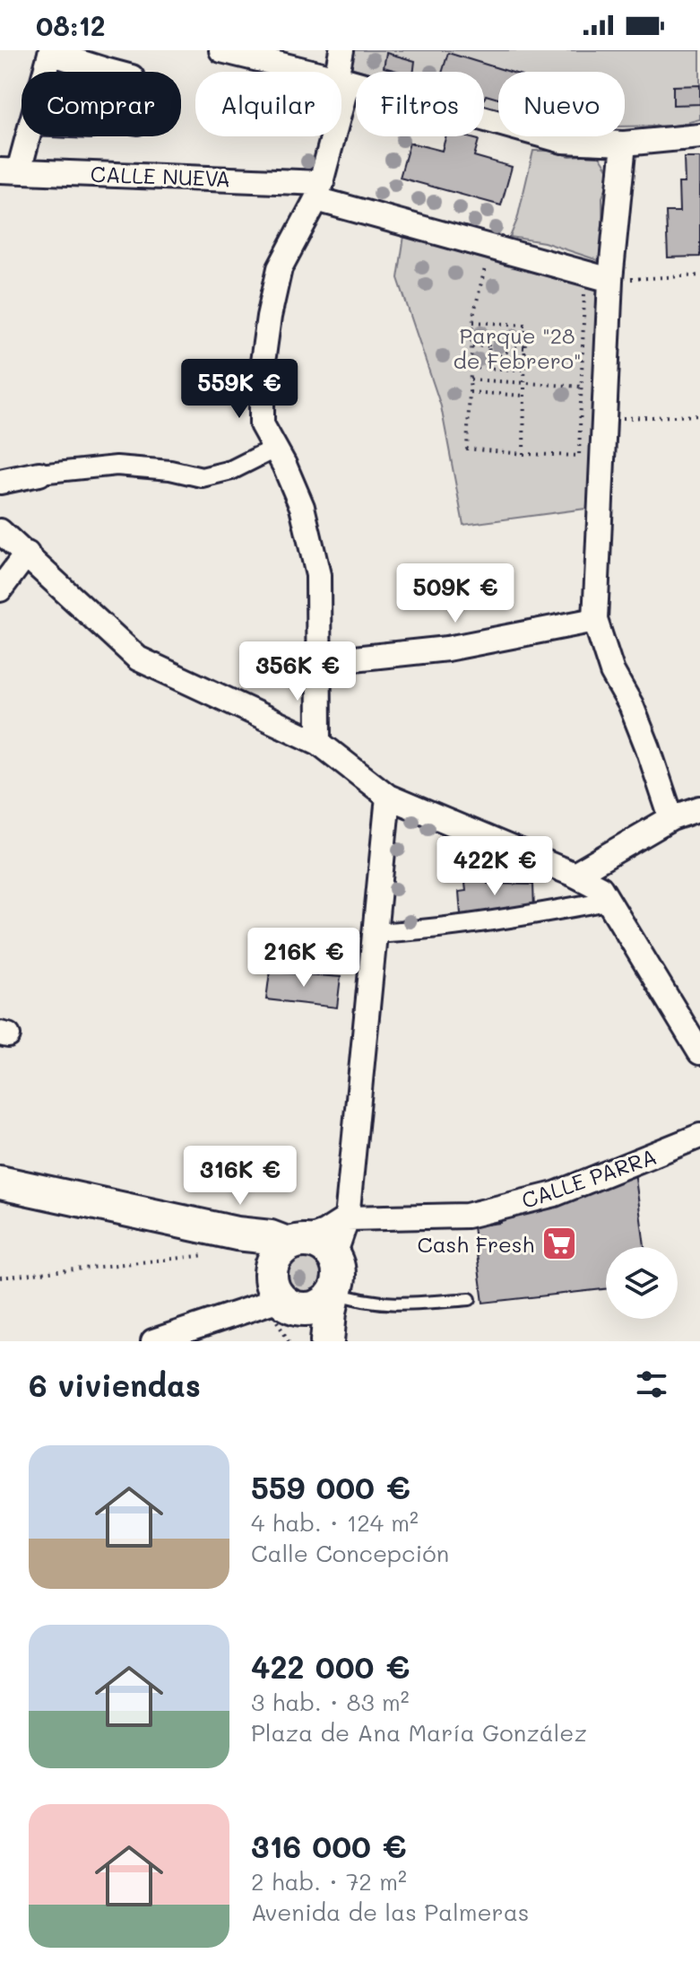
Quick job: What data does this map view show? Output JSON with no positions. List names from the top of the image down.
{
  "streets": {
    "street": ["CALLE NUEVA", "CALLE PARRA"]
  },
  "parks": ["Parque \"28 de Febrero\""],
  "places": {
    "supermarket": ["Cash Fresh"]
  },
  "page": {
    "status": "08:12",
    "chip": [
      "Comprar",
      "Alquilar",
      "Filtros",
      "Nuevo"
    ],
    "price": [
      "559K €",
      "509K €",
      "356K €",
      "422K €",
      "216K €",
      "316K €"
    ],
    "heading": "6 viviendas",
    "list": [
      {
        "name": "559 000 €",
        "note": "4 hab. · 124 m² · Calle Concepción"
      },
      {
        "name": "422 000 €",
        "note": "3 hab. · 83 m² · Plaza de Ana María González"
      },
      {
        "name": "316 000 €",
        "note": "2 hab. · 72 m² · Avenida de las Palmeras"
      }
    ]
  }
}
